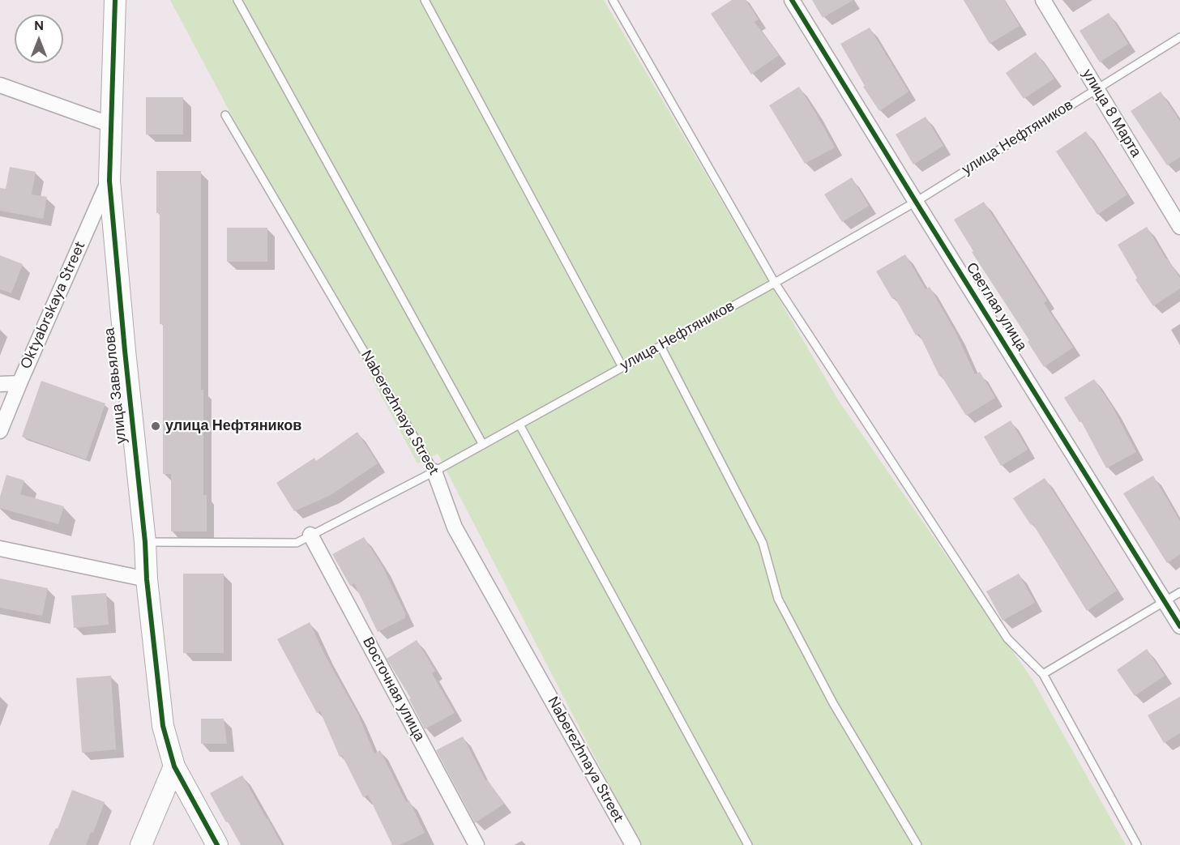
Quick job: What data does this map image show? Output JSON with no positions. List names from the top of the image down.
{
  "streets": {
    "street": [
      "улица 8 Марта",
      "Oktyabrskaya Street",
      "Светлая улица",
      "улица Завьялова",
      "Naberezhnaya Street",
      "Восточная улица"
    ],
    "lane": ["улица Нефтяников"]
  },
  "crossings": [
    ["улица 8 Марта", "улица Нефтяников"],
    ["улица Нефтяников", "Светлая улица"],
    ["улица Нефтяников", "улица Завьялова"],
    ["улица Нефтяников", "Naberezhnaya Street"],
    ["улица Нефтяников", "Восточная улица"],
    ["Oktyabrskaya Street", "улица Завьялова"]
  ],
  "places": ["улица Нефтяников"],
  "north": "top"
}
